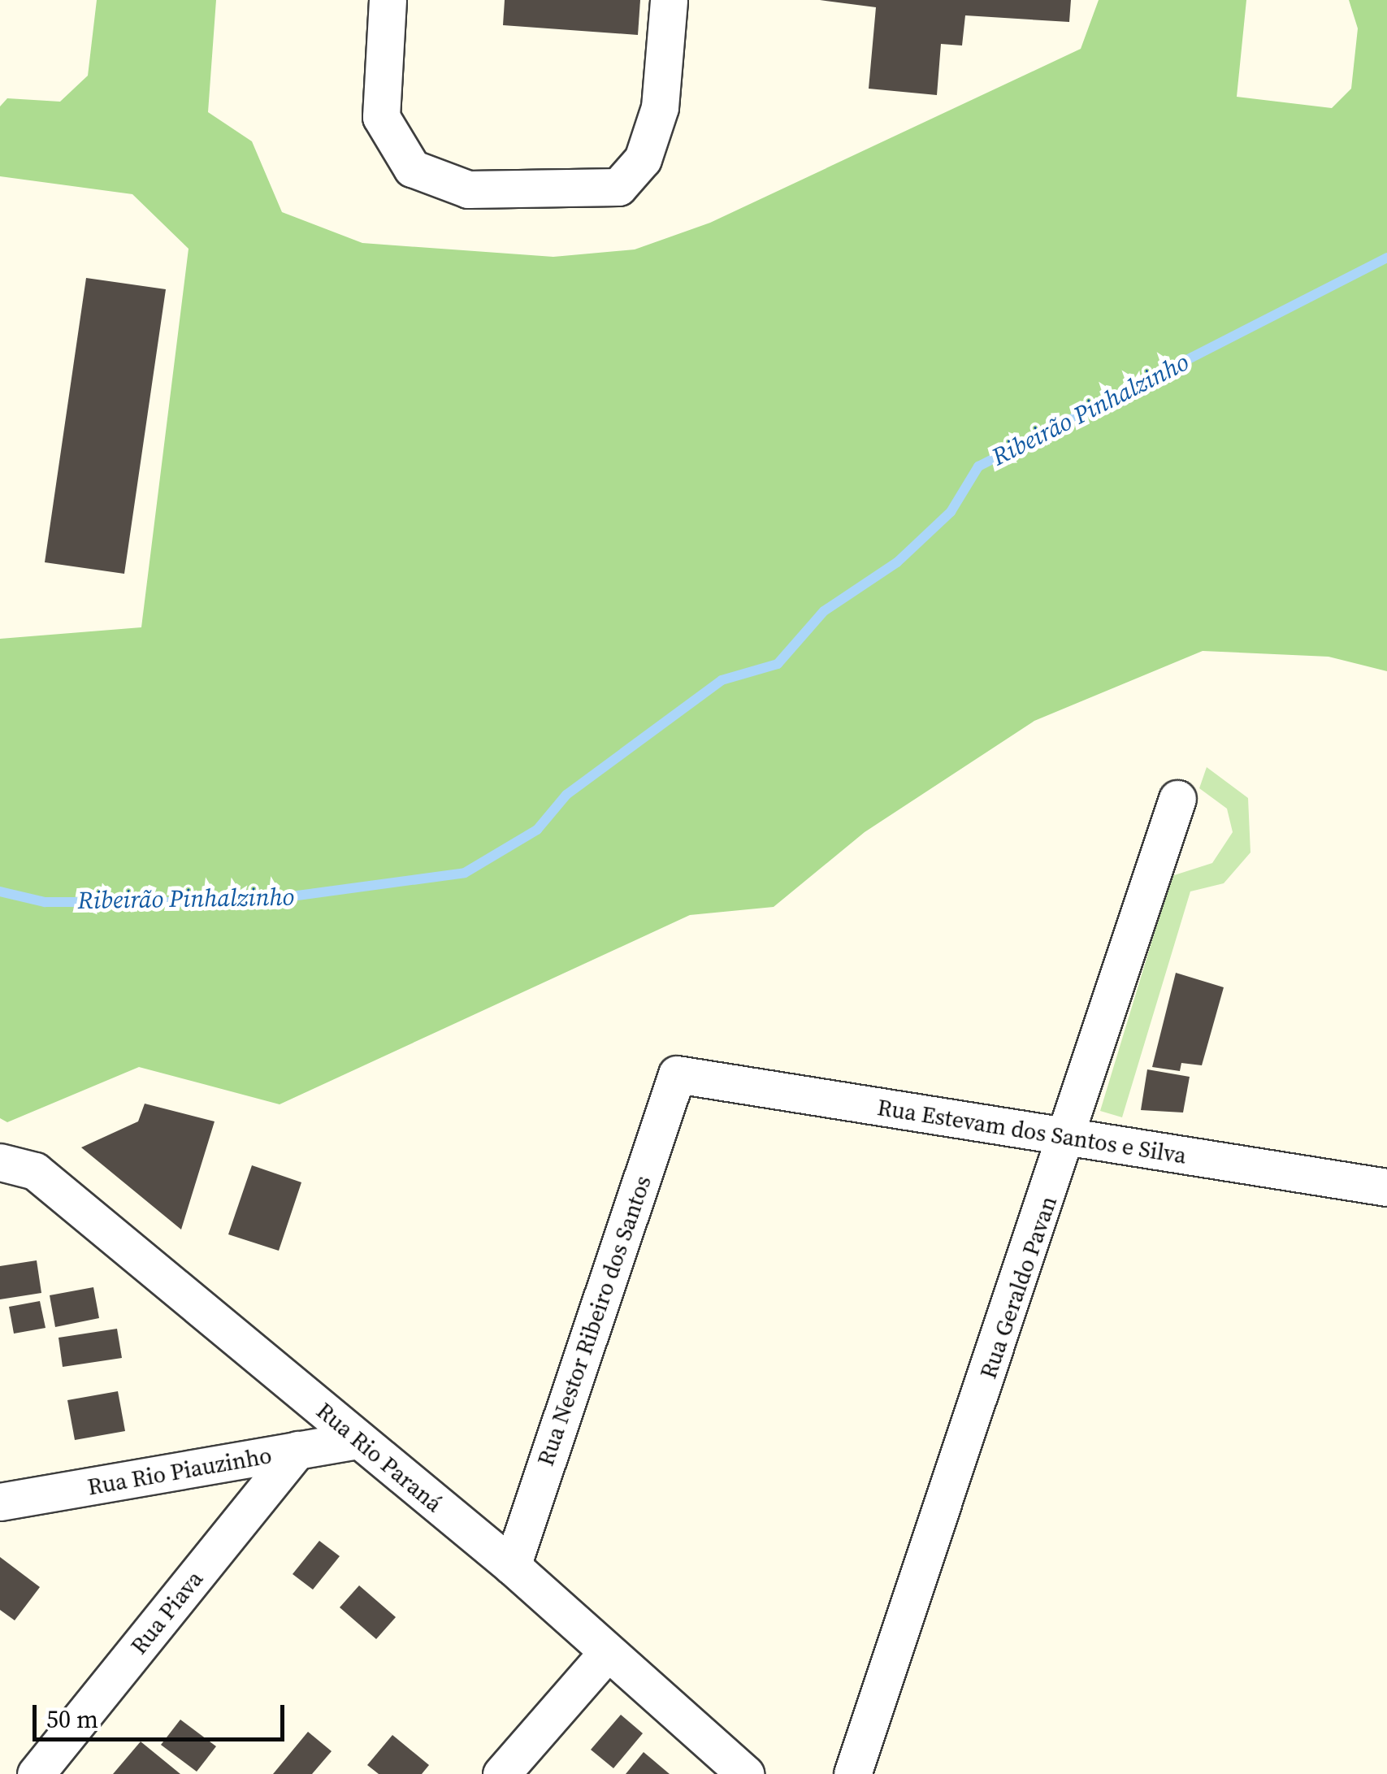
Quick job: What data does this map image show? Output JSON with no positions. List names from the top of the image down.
{
  "streets": {
    "street": [
      "Rua Estevam dos Santos e Silva",
      "Rua Geraldo Pavan",
      "Rua Nestor Ribeiro dos Santos",
      "Rua Rio Paraná",
      "Rua Rio Piauzinho",
      "Rua Piava"
    ]
  },
  "crossings": [
    ["Rua Estevam dos Santos e Silva", "Rua Geraldo Pavan"],
    ["Rua Estevam dos Santos e Silva", "Rua Nestor Ribeiro dos Santos"],
    ["Rua Nestor Ribeiro dos Santos", "Rua Rio Paraná"],
    ["Rua Rio Paraná", "Rua Rio Piauzinho"],
    ["Rua Rio Piauzinho", "Rua Piava"]
  ],
  "water": ["Ribeirão Pinhalzinho"],
  "scale_bar": "50 m"
}
